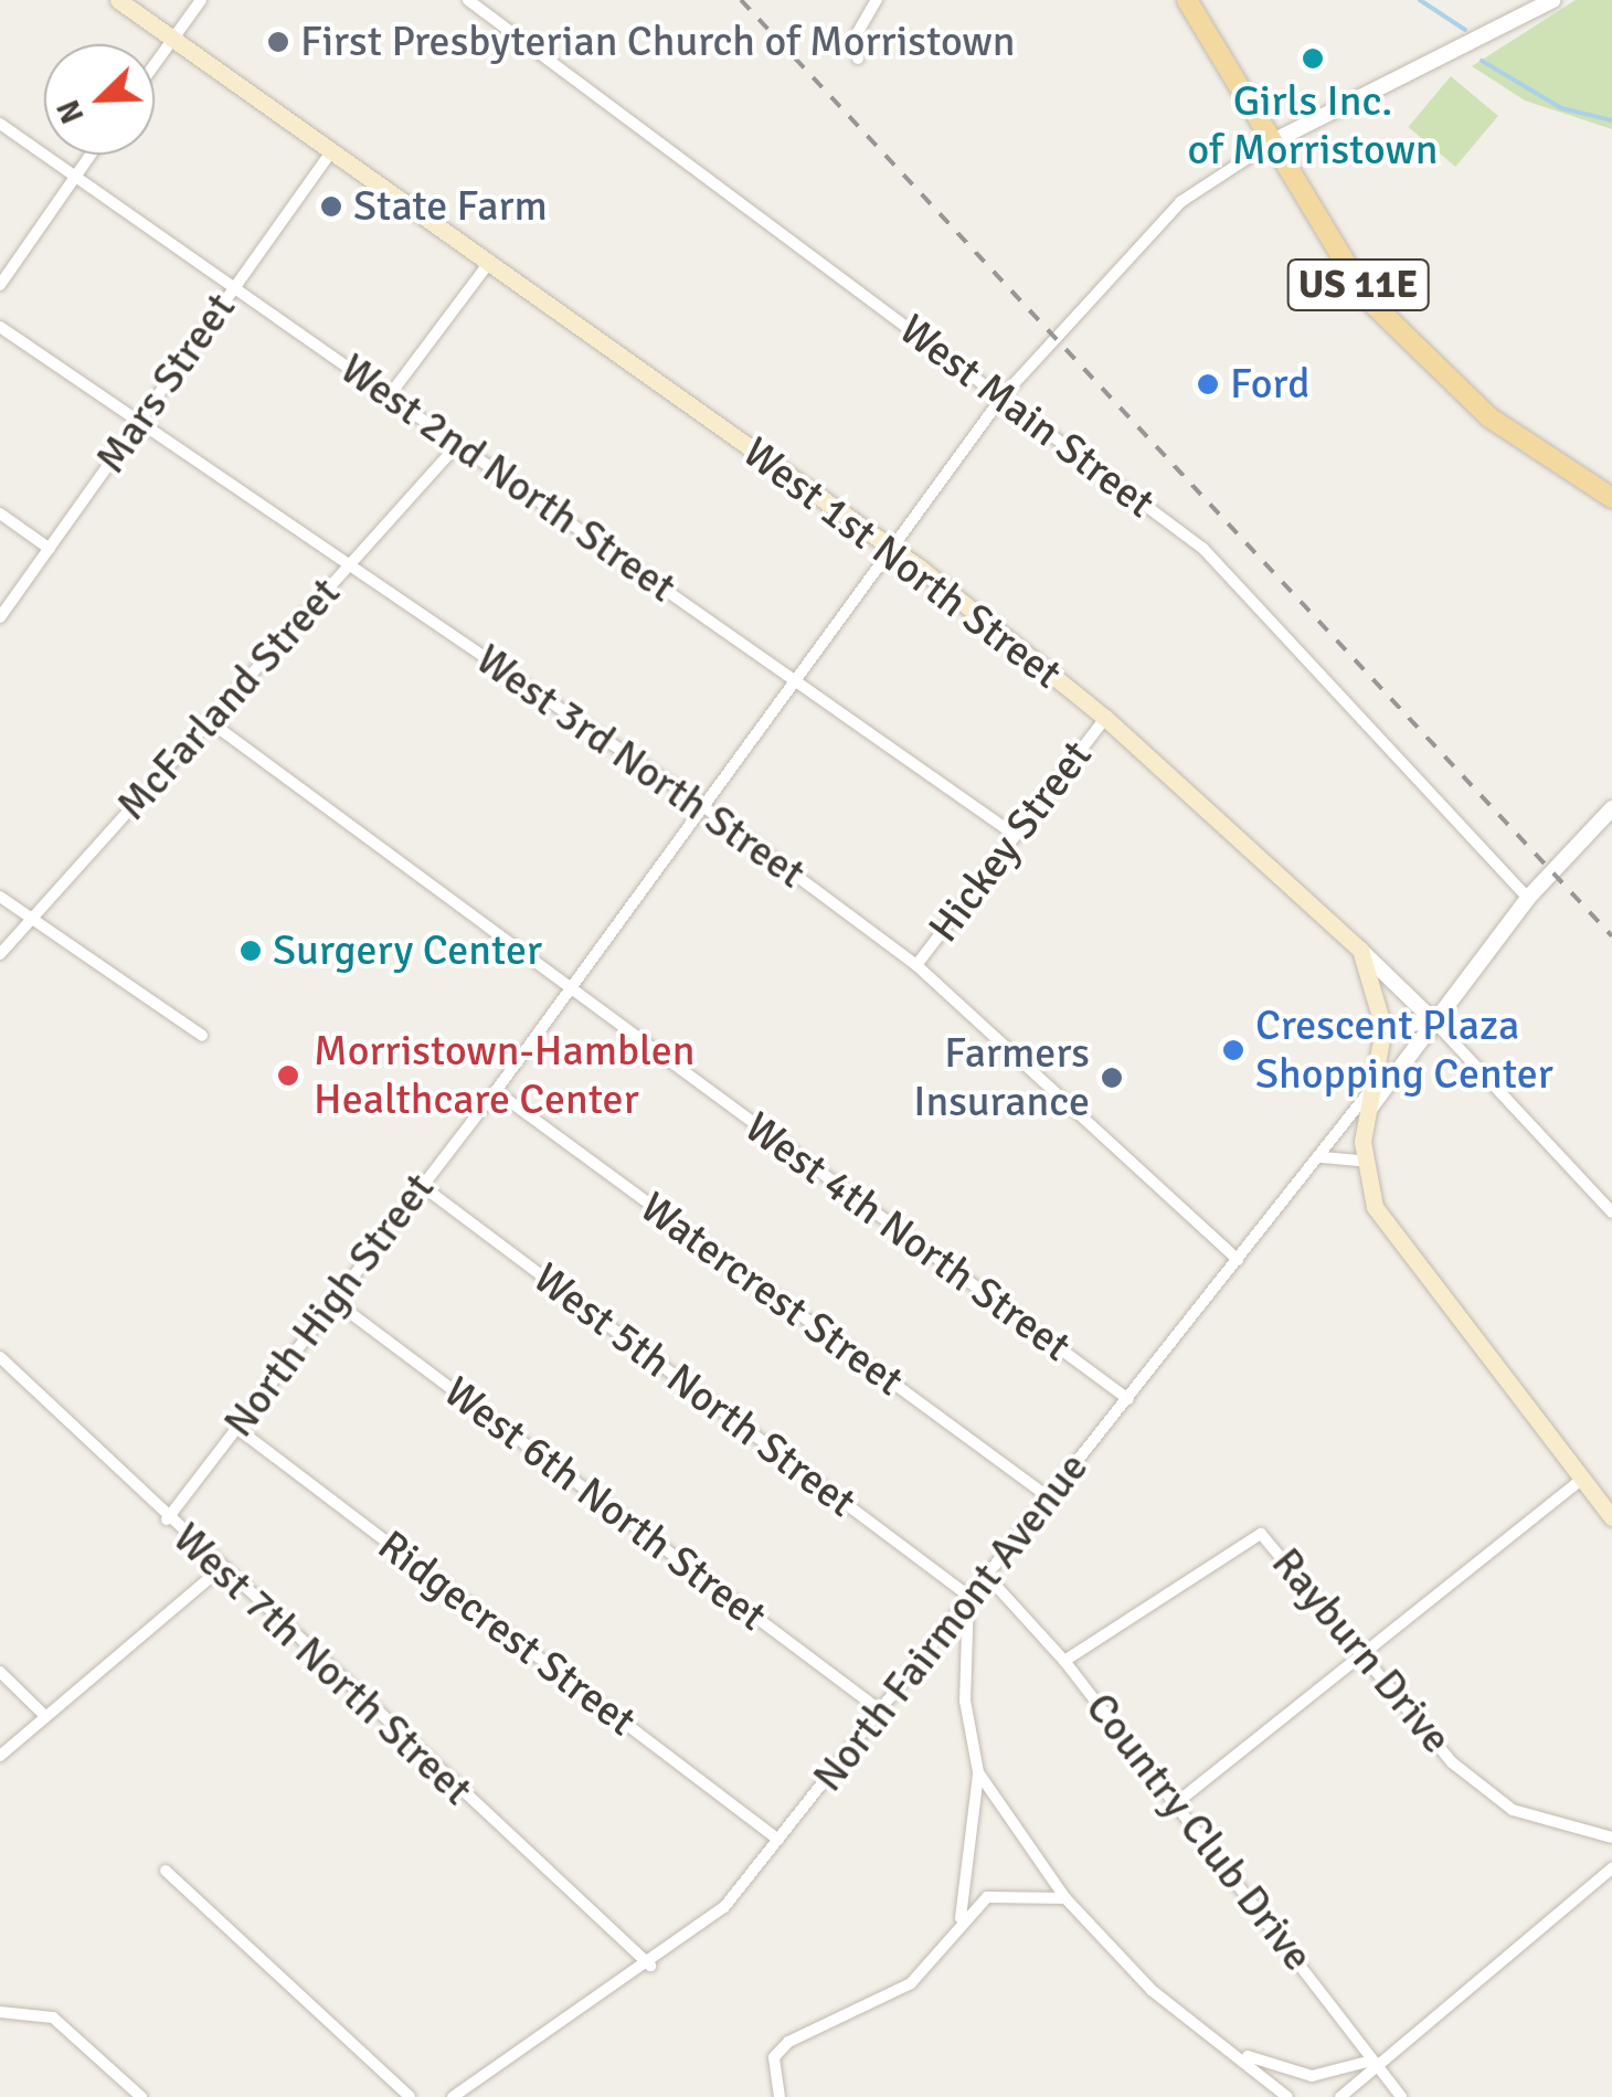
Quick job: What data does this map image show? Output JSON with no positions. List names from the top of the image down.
{
  "streets": {
    "main road": ["US 11E", "West 1st North Street"],
    "street": [
      "Mars Street",
      "West Main Street",
      "West 2nd North Street",
      "McFarland Street",
      "West 3rd North Street",
      "Hickey Street",
      "West 4th North Street",
      "Watercrest Street",
      "North High Street",
      "West 5th North Street",
      "West 6th North Street",
      "North Fairmont Avenue",
      "Ridgecrest Street",
      "Rayburn Drive",
      "West 7th North Street",
      "Country Club Drive"
    ]
  },
  "crossings": [
    ["US 11E", "North High Street"],
    ["Mars Street", "West 2nd North Street"],
    ["Mars Street", "West 1st North Street"],
    ["Mars Street", "West 3rd North Street"],
    ["West Main Street", "North High Street"],
    ["West 2nd North Street", "McFarland Street"],
    ["West 2nd North Street", "Hickey Street"],
    ["West 2nd North Street", "North High Street"],
    ["West 1st North Street", "Hickey Street"],
    ["West 1st North Street", "North High Street"],
    ["McFarland Street", "West 3rd North Street"],
    ["McFarland Street", "West 4th North Street"],
    ["West 3rd North Street", "Hickey Street"],
    ["West 3rd North Street", "North High Street"],
    ["West 3rd North Street", "North Fairmont Avenue"],
    ["West 4th North Street", "North High Street"],
    ["West 4th North Street", "North Fairmont Avenue"],
    ["Watercrest Street", "North High Street"],
    ["Watercrest Street", "North Fairmont Avenue"],
    ["North High Street", "West 5th North Street"],
    ["North High Street", "West 6th North Street"],
    ["North High Street", "Ridgecrest Street"],
    ["North High Street", "West 7th North Street"],
    ["West 5th North Street", "North Fairmont Avenue"],
    ["West 6th North Street", "North Fairmont Avenue"],
    ["North Fairmont Avenue", "Ridgecrest Street"],
    ["North Fairmont Avenue", "West 7th North Street"],
    ["North Fairmont Avenue", "Country Club Drive"],
    ["Rayburn Drive", "Country Club Drive"]
  ],
  "places": [
    "First Presbyterian Church of Morristown",
    "Girls Inc. of Morristown",
    "State Farm",
    "Ford",
    "Surgery Center",
    "Crescent Plaza Shopping Center",
    "Morristown-Hamblen Healthcare Center",
    "Farmers Insurance"
  ],
  "north": "bottom left"
}
